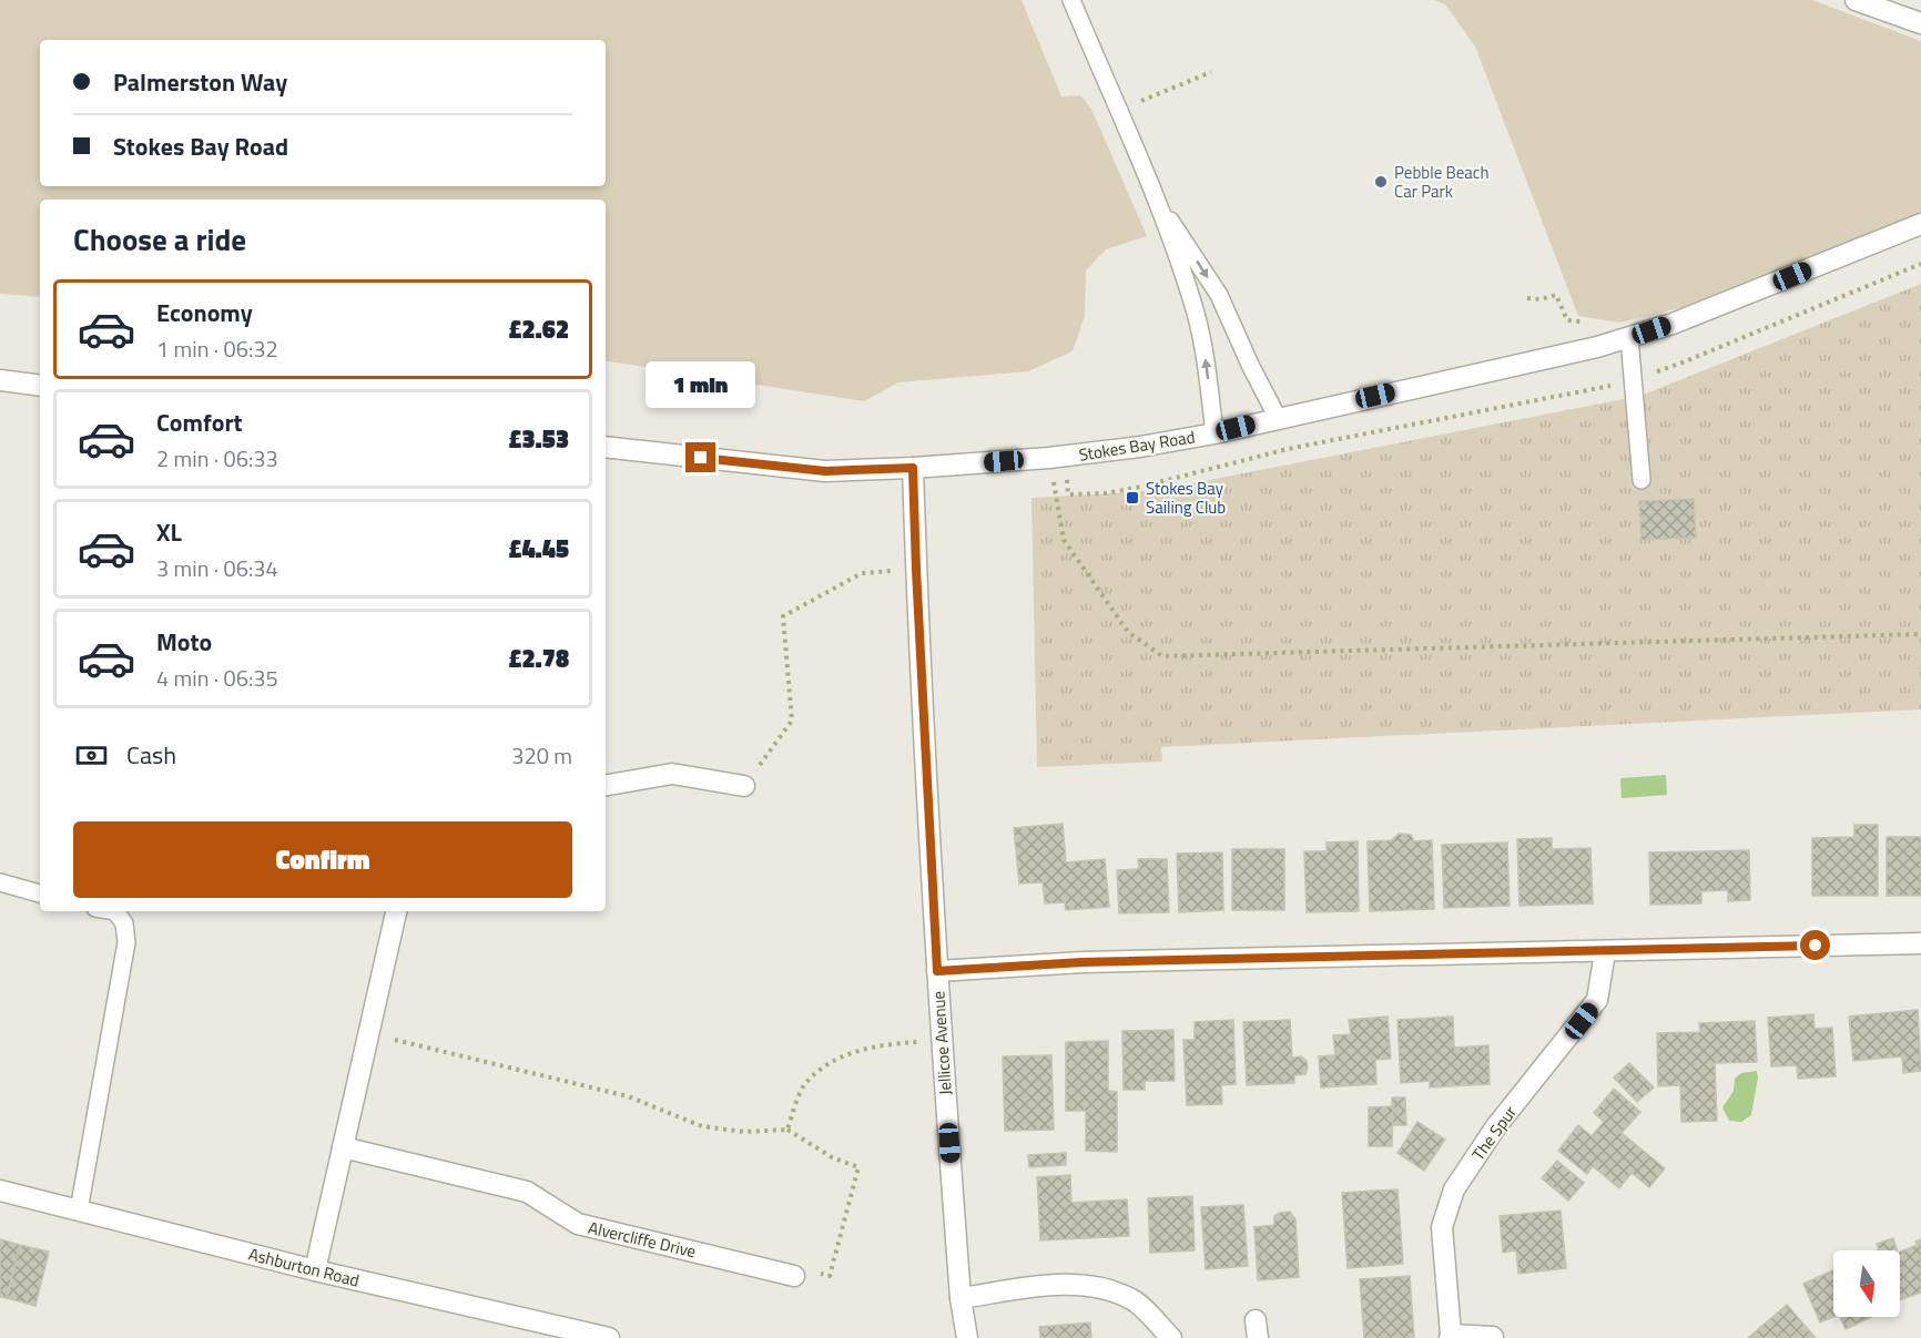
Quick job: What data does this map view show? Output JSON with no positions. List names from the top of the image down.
{
  "streets": {
    "street": [
      "Stokes Bay Road",
      "Jellicoe Avenue",
      "The Spur",
      "Alvercliffe Drive",
      "Ashburton Road"
    ]
  },
  "crossings": [
    ["Stokes Bay Road", "Jellicoe Avenue"]
  ],
  "places": {
    "other": ["Pebble Beach Car Park"],
    "transit": ["Stokes Bay Sailing Club"]
  },
  "north": "bottom",
  "page": {
    "banner": ["Palmerston Way", "Stokes Bay Road"],
    "heading": "Choose a ride",
    "list": [
      {
        "name": "Economy",
        "note": "1 min · 06:32",
        "value": "£2.62"
      },
      {
        "name": "Comfort",
        "note": "2 min · 06:33",
        "value": "£3.53"
      },
      {
        "name": "XL",
        "note": "3 min · 06:34",
        "value": "£4.45"
      },
      {
        "name": "Moto",
        "note": "4 min · 06:35",
        "value": "£2.78"
      }
    ],
    "bubble": "1 min",
    "pay": ["Cash", "320 m"],
    "buttons": "Confirm"
  }
}
